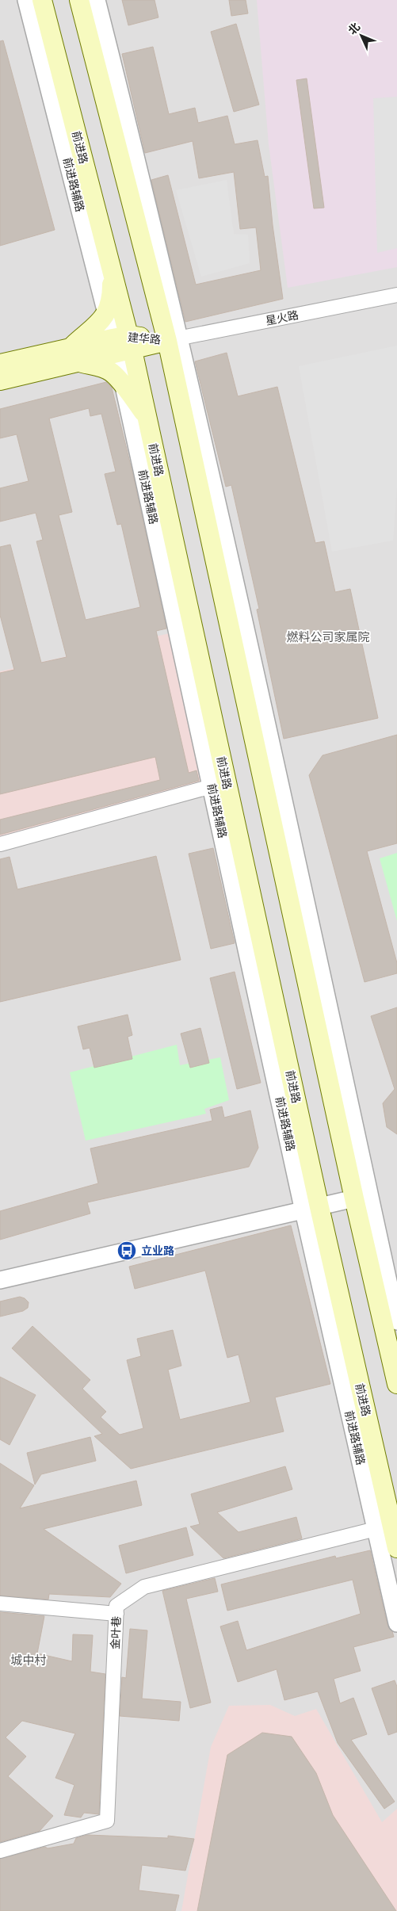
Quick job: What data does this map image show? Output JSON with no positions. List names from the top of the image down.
{
  "streets": {
    "main road": ["前进路", "建华路"],
    "street": ["前进路辅路", "星火路", "金叶巷"]
  },
  "crossings": [
    ["前进路", "前进路辅路"],
    ["前进路", "建华路"],
    ["前进路辅路", "建华路"],
    ["前进路辅路", "金叶巷"],
    ["星火路", "建华路"]
  ],
  "districts": ["燃料公司家属院", "城中村"],
  "places": {
    "bus stop": ["立业路"]
  },
  "north": "top left"
}
